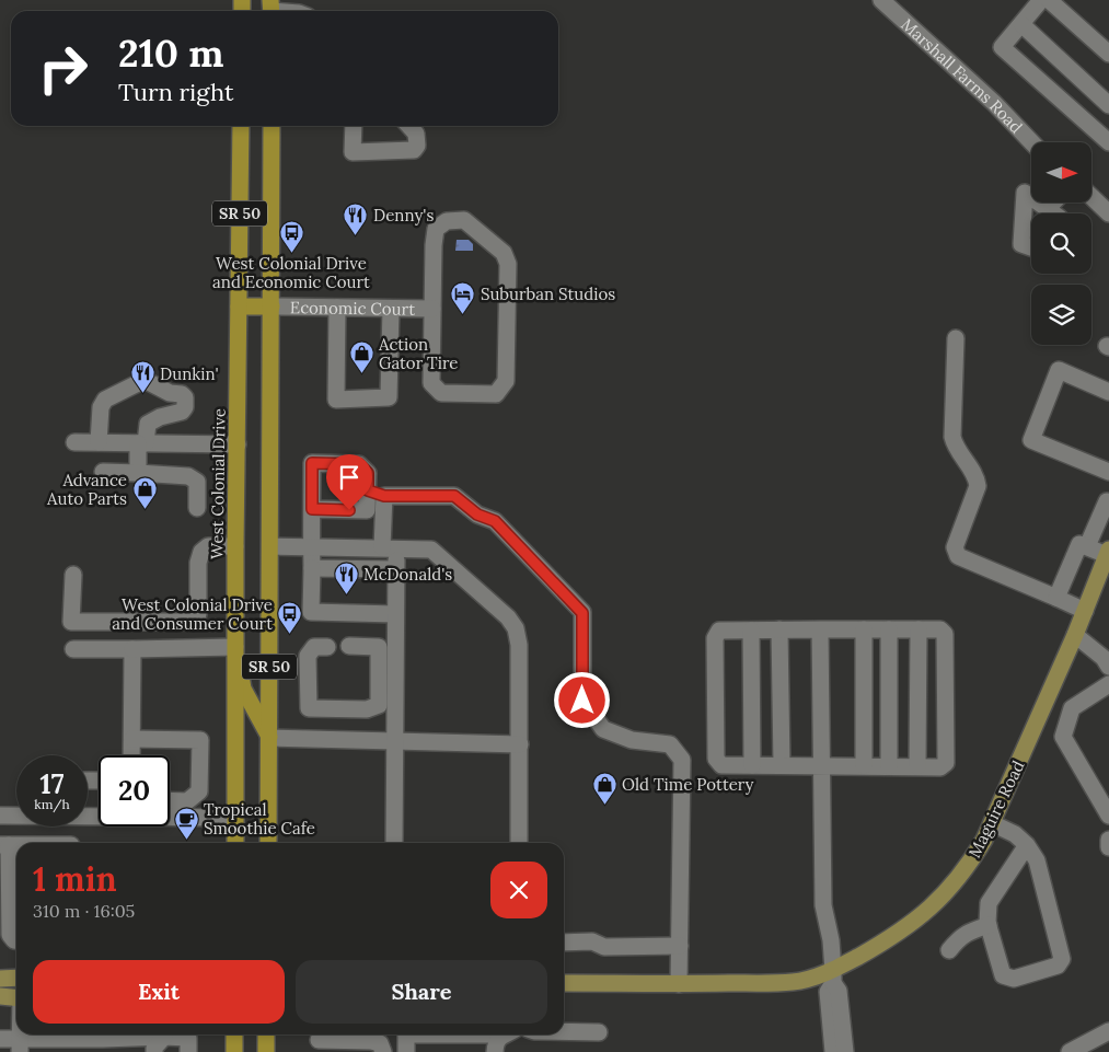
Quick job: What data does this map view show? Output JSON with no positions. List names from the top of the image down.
{
  "streets": {
    "highway": ["SR 50", "West Colonial Drive"],
    "main road": ["Maguire Road"],
    "street": ["Marshall Farms Road", "Economic Court"]
  },
  "crossings": [
    ["SR 50", "Economic Court"]
  ],
  "places": {
    "restaurant": ["Denny's", "Dunkin'", "McDonald's"],
    "bus stop": ["West Colonial Drive and Economic Court", "West Colonial Drive and Consumer Court"],
    "hotel": ["Suburban Studios"],
    "shop": ["Action Gator Tire", "Advance Auto Parts", "Old Time Pottery"],
    "cafe": ["Tropical Smoothie Cafe"]
  },
  "north": "right",
  "page": {
    "turn": ["210 m", "Turn right"],
    "speed": "17 km/h",
    "limit": "20",
    "heading": ["1 min", "310 m · 16:05"],
    "buttons": ["Exit", "Share"]
  }
}
